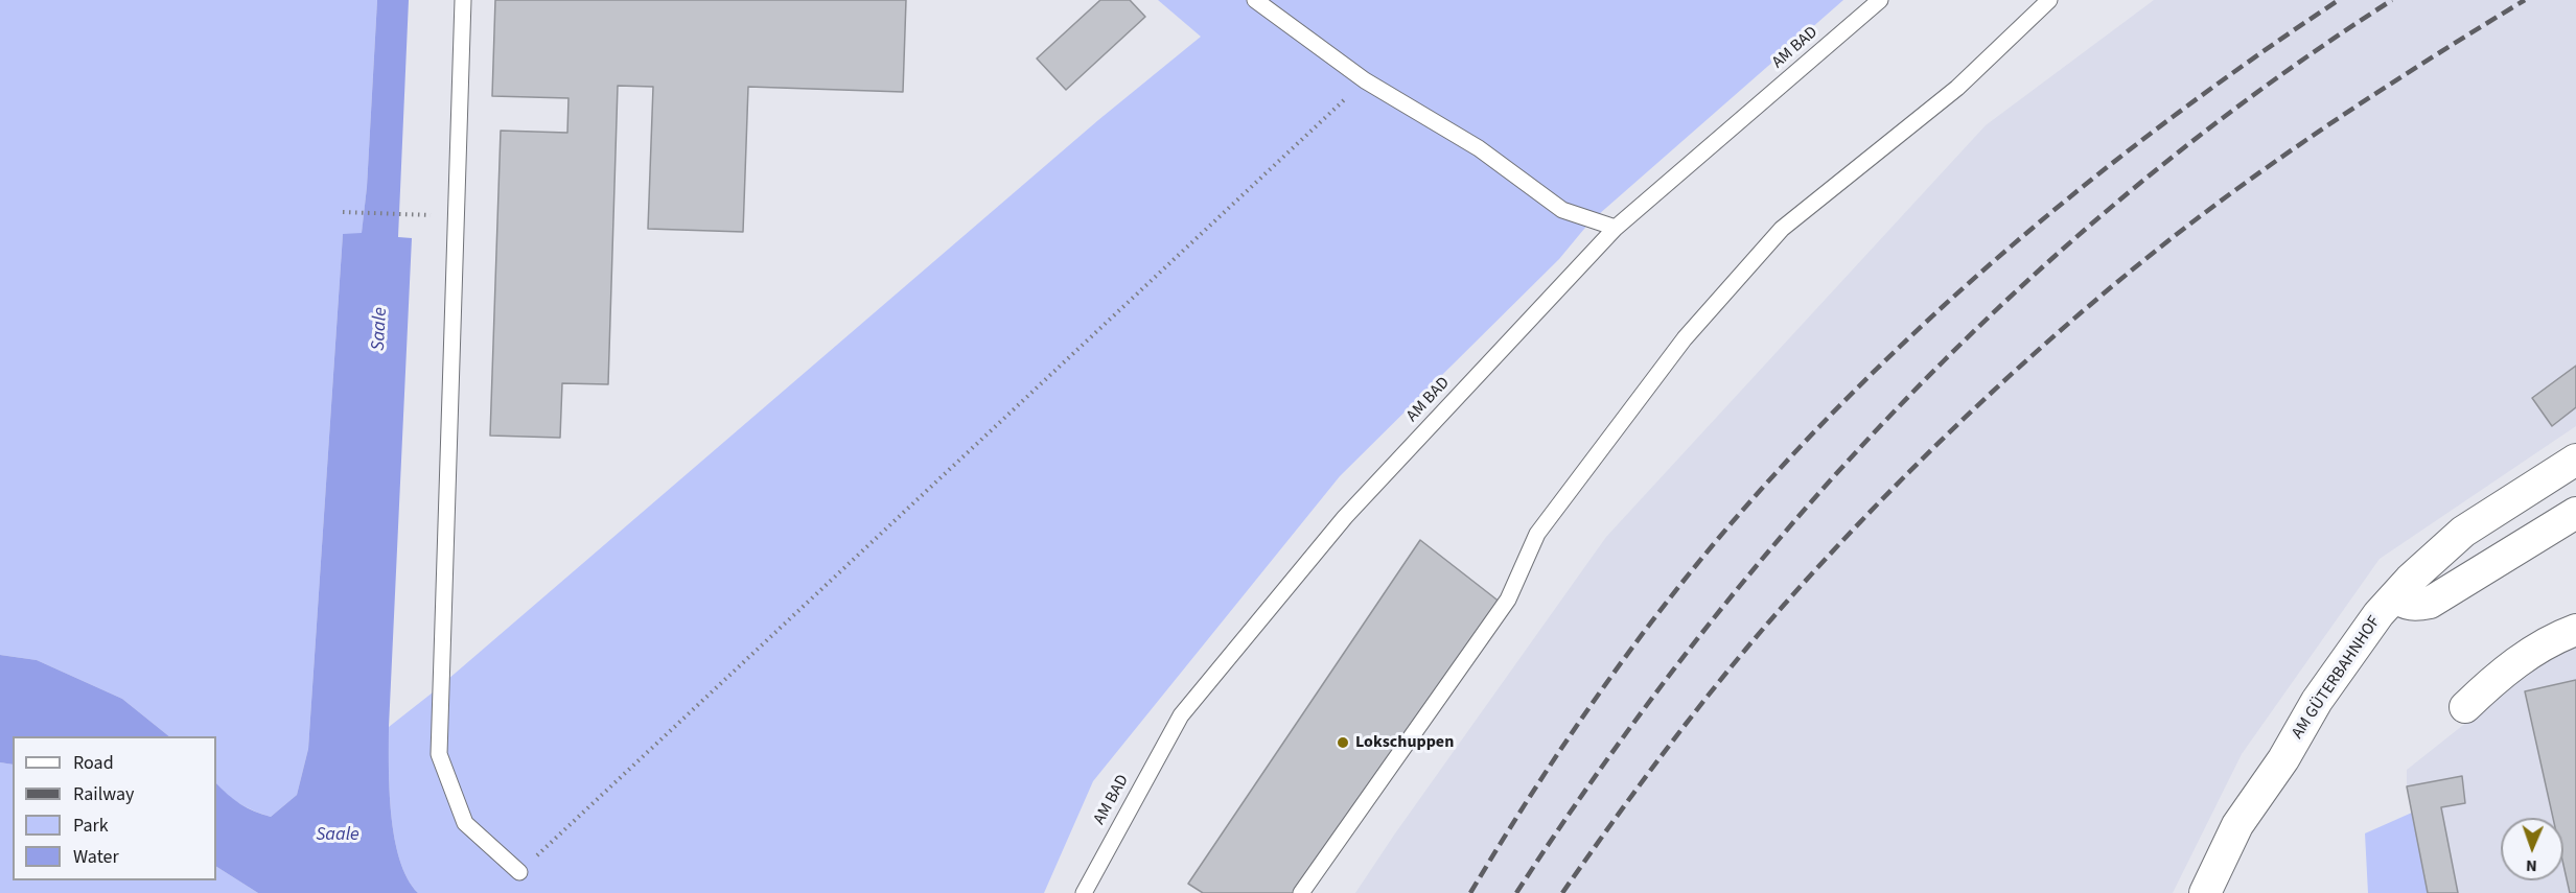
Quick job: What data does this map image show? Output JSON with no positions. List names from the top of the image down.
{
  "streets": {
    "street": ["AM GÜTERBAHNHOF"],
    "lane": ["AM BAD"]
  },
  "water": ["Saale"],
  "places": ["Lokschuppen"],
  "legend": [
    "Road",
    "Railway",
    "Park",
    "Water"
  ],
  "north": "bottom"
}
